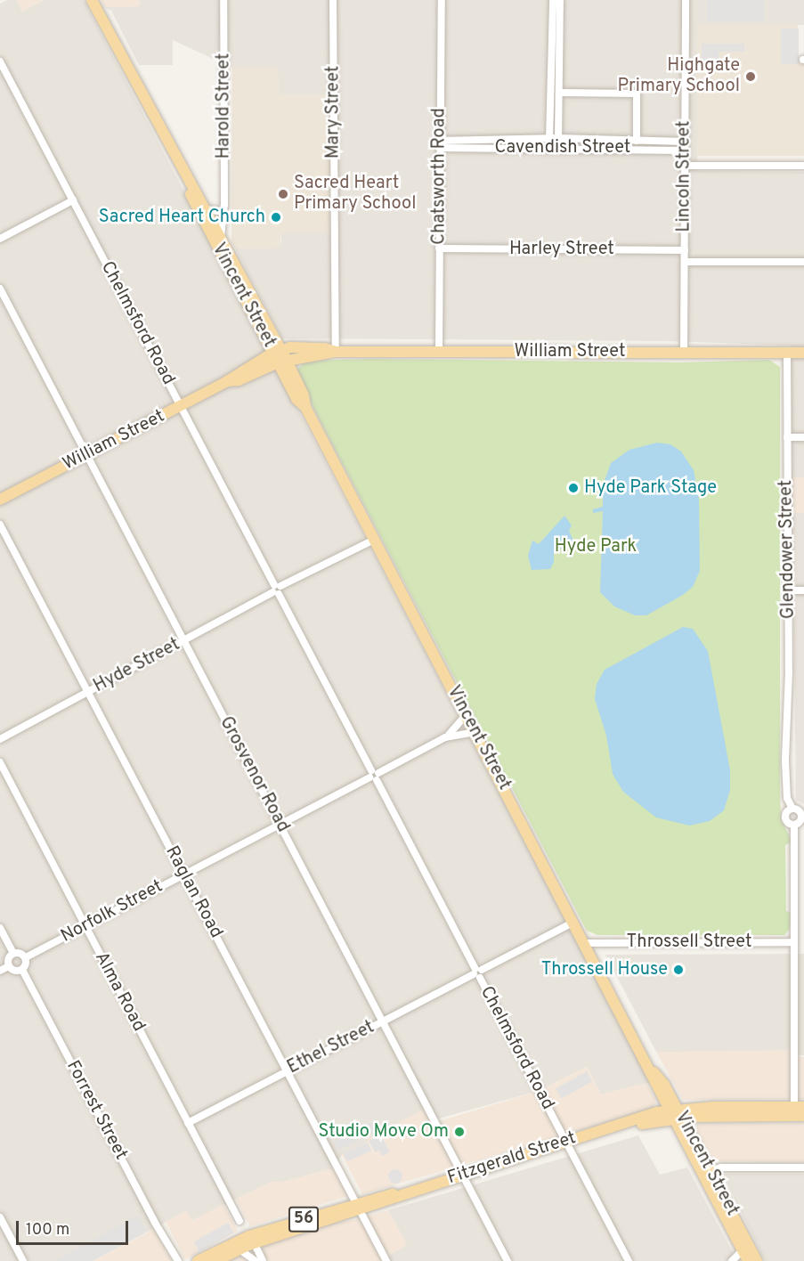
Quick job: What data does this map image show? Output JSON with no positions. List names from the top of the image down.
{
  "streets": {
    "main road": [
      "Vincent Street",
      "William Street",
      "Fitzgerald Street",
      "56"
    ],
    "street": [
      "Harold Street",
      "Mary Street",
      "Cavendish Street",
      "Chatsworth Road",
      "Lincoln Street",
      "Harley Street",
      "Chelmsford Road",
      "Glendower Street",
      "Hyde Street",
      "Grosvenor Road",
      "Raglan Road",
      "Norfolk Street",
      "Throssell Street",
      "Alma Road",
      "Ethel Street",
      "Forrest Street"
    ]
  },
  "crossings": [
    ["Harold Street", "Vincent Street"],
    ["Mary Street", "William Street"],
    ["Cavendish Street", "Chatsworth Road"],
    ["Cavendish Street", "Lincoln Street"],
    ["Chatsworth Road", "Harley Street"],
    ["Chatsworth Road", "William Street"],
    ["Lincoln Street", "Harley Street"],
    ["Lincoln Street", "William Street"],
    ["Vincent Street", "William Street"],
    ["Vincent Street", "Hyde Street"],
    ["Vincent Street", "Norfolk Street"],
    ["Vincent Street", "Throssell Street"],
    ["Vincent Street", "Ethel Street"],
    ["Vincent Street", "Fitzgerald Street"],
    ["Chelmsford Road", "William Street"],
    ["Chelmsford Road", "Hyde Street"],
    ["Chelmsford Road", "Norfolk Street"],
    ["Chelmsford Road", "Ethel Street"],
    ["Chelmsford Road", "Fitzgerald Street"],
    ["William Street", "Glendower Street"],
    ["William Street", "Grosvenor Road"],
    ["Hyde Street", "Grosvenor Road"],
    ["Hyde Street", "Raglan Road"],
    ["Grosvenor Road", "Norfolk Street"],
    ["Grosvenor Road", "Ethel Street"],
    ["Grosvenor Road", "Fitzgerald Street"],
    ["Raglan Road", "Norfolk Street"],
    ["Raglan Road", "Ethel Street"],
    ["Raglan Road", "Fitzgerald Street"],
    ["Norfolk Street", "Alma Road"],
    ["Alma Road", "Ethel Street"]
  ],
  "parks": ["Hyde Park"],
  "places": [
    "Highgate Primary School",
    "Sacred Heart Primary School",
    "Sacred Heart Church",
    "Hyde Park Stage",
    "Throssell House",
    "Studio Move Om"
  ],
  "scale_bar": "100 m"
}
